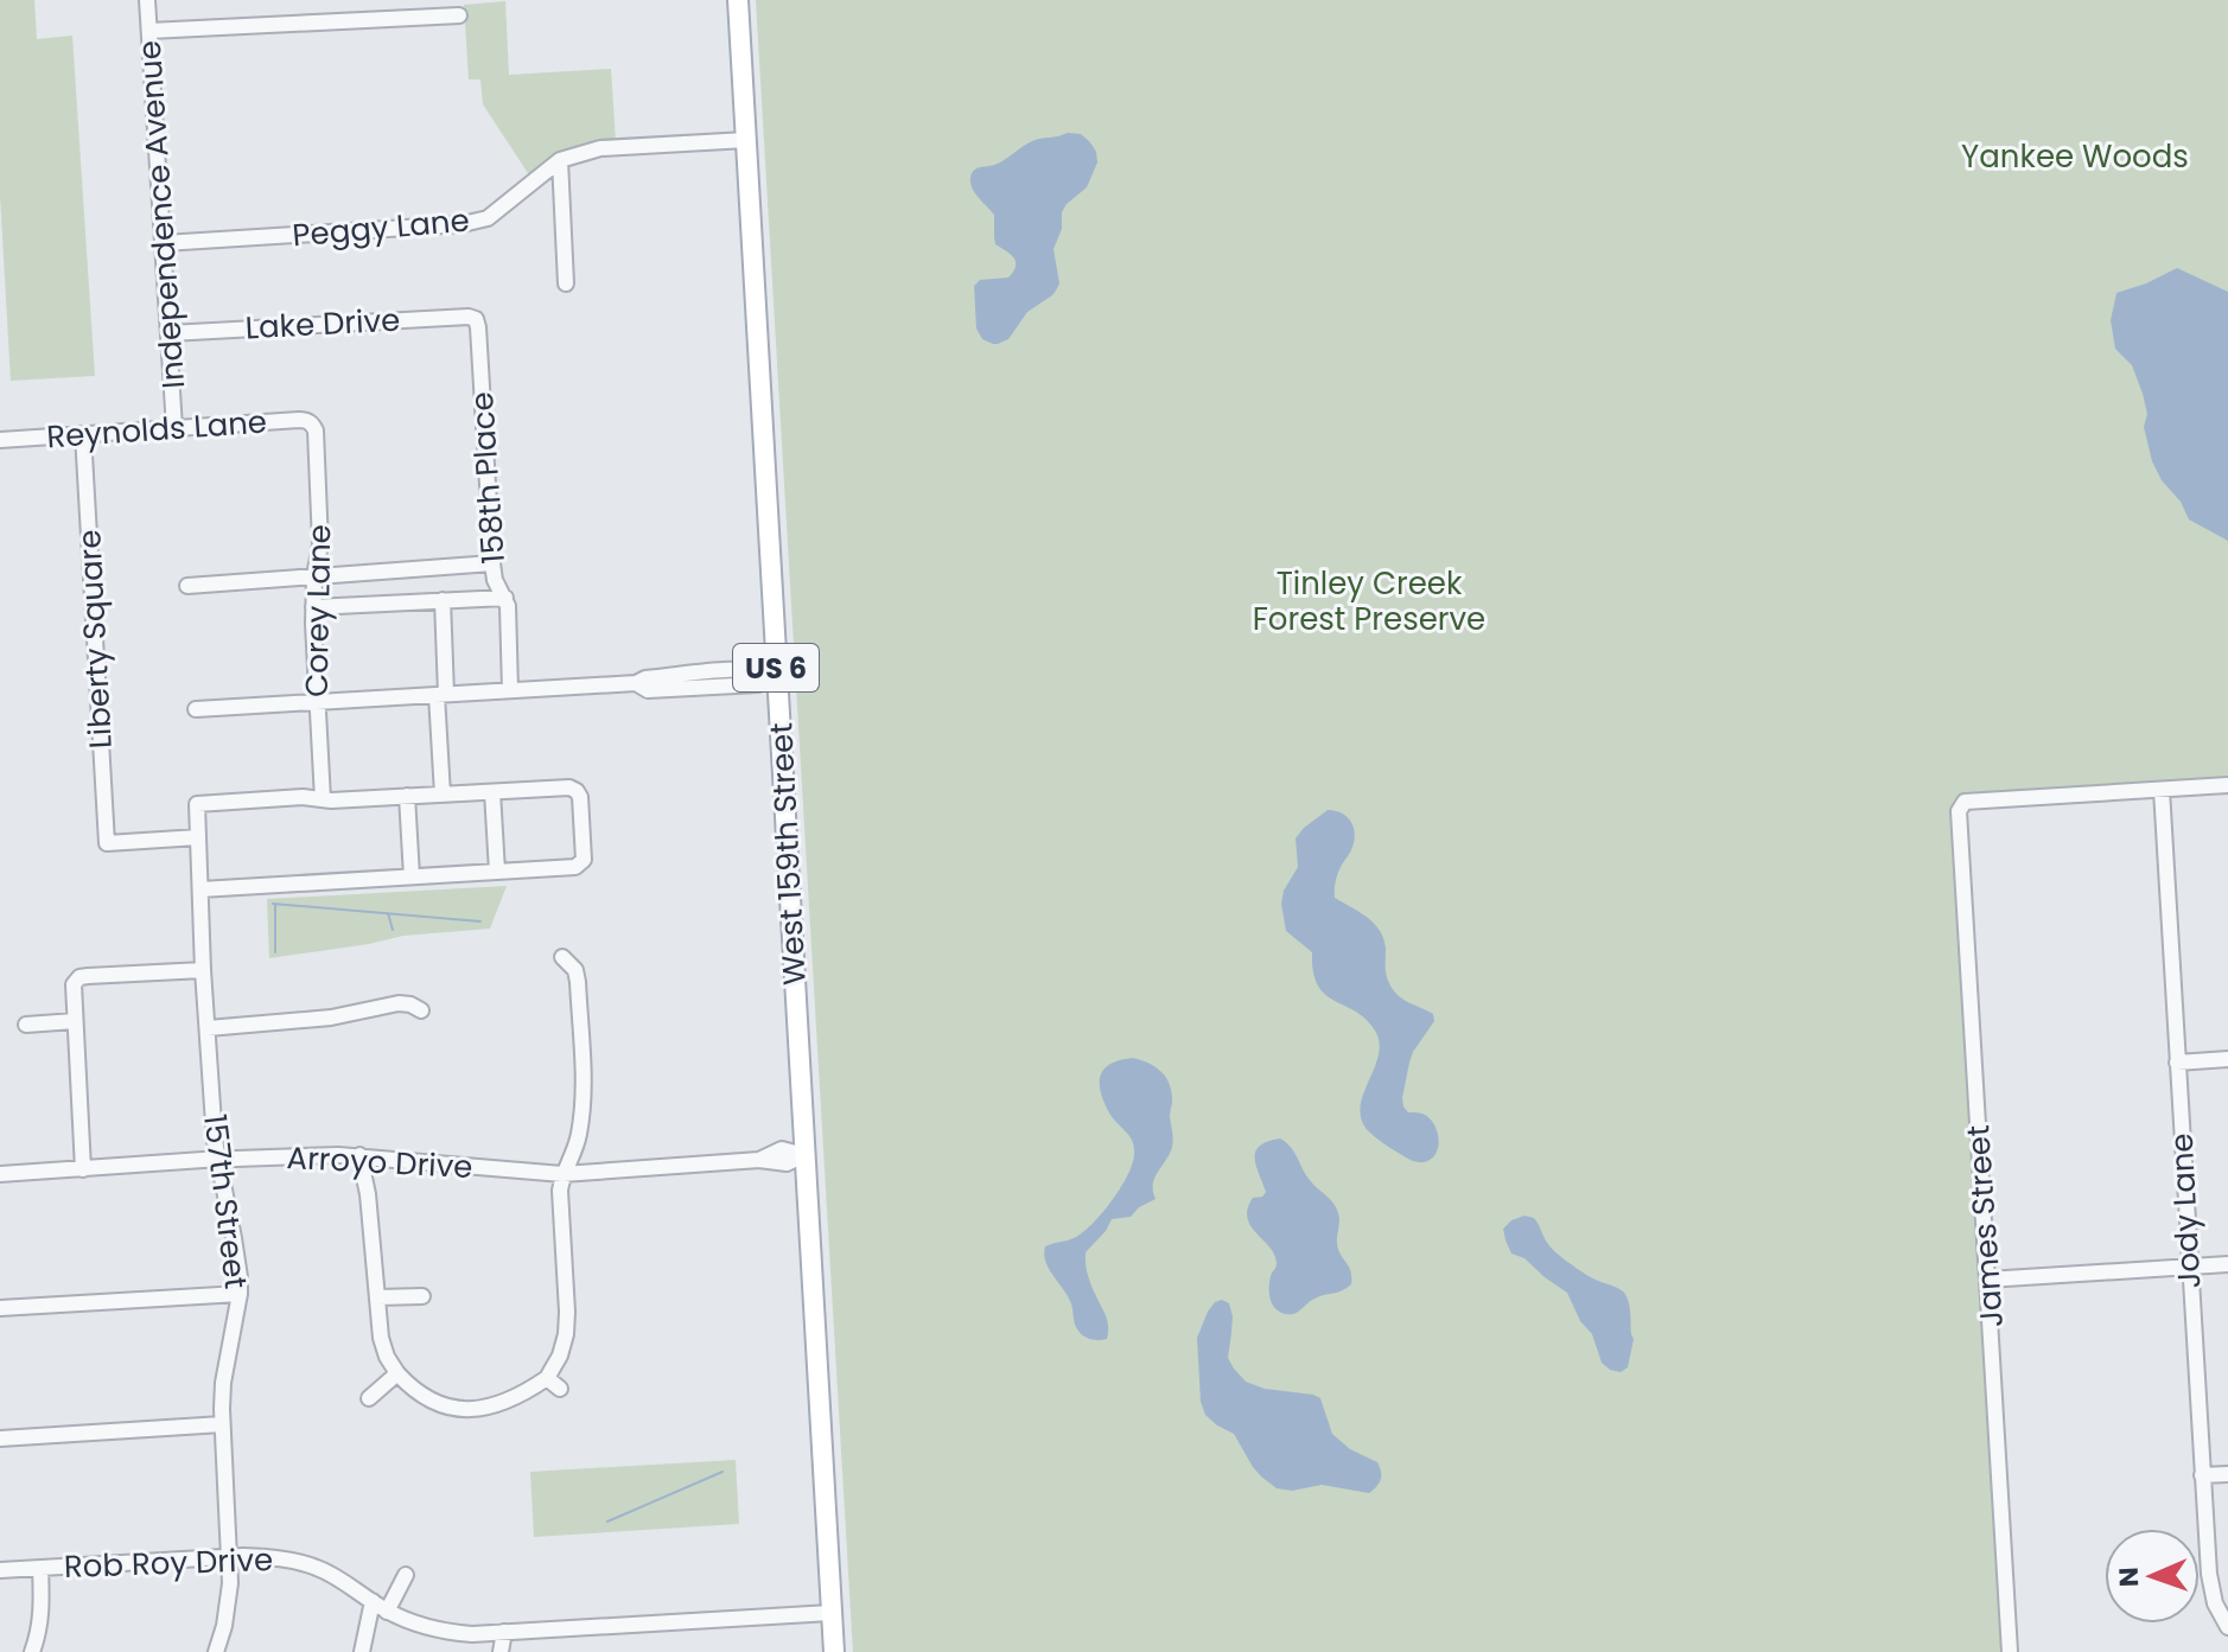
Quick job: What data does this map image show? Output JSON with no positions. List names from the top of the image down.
{
  "streets": {
    "main road": ["US 6", "West 159th Street"],
    "street": [
      "Independence Avenue",
      "Peggy Lane",
      "Lake Drive",
      "Reynolds Lane",
      "158th Place",
      "Corey Lane",
      "Liberty Square",
      "Arroyo Drive",
      "157th Street",
      "Jody Lane",
      "James Street",
      "Rob Roy Drive"
    ]
  },
  "crossings": [
    ["Independence Avenue", "Peggy Lane"],
    ["Independence Avenue", "Lake Drive"],
    ["Independence Avenue", "Reynolds Lane"],
    ["Peggy Lane", "West 159th Street"],
    ["Lake Drive", "158th Place"],
    ["Reynolds Lane", "Corey Lane"],
    ["Reynolds Lane", "Liberty Square"],
    ["Corey Lane", "157th Street"],
    ["Liberty Square", "157th Street"],
    ["West 159th Street", "Arroyo Drive"],
    ["West 159th Street", "Rob Roy Drive"],
    ["Arroyo Drive", "157th Street"],
    ["157th Street", "Rob Roy Drive"],
    ["Jody Lane", "James Street"]
  ],
  "parks": ["Yankee Woods", "Tinley Creek Forest Preserve"],
  "north": "left"
}
